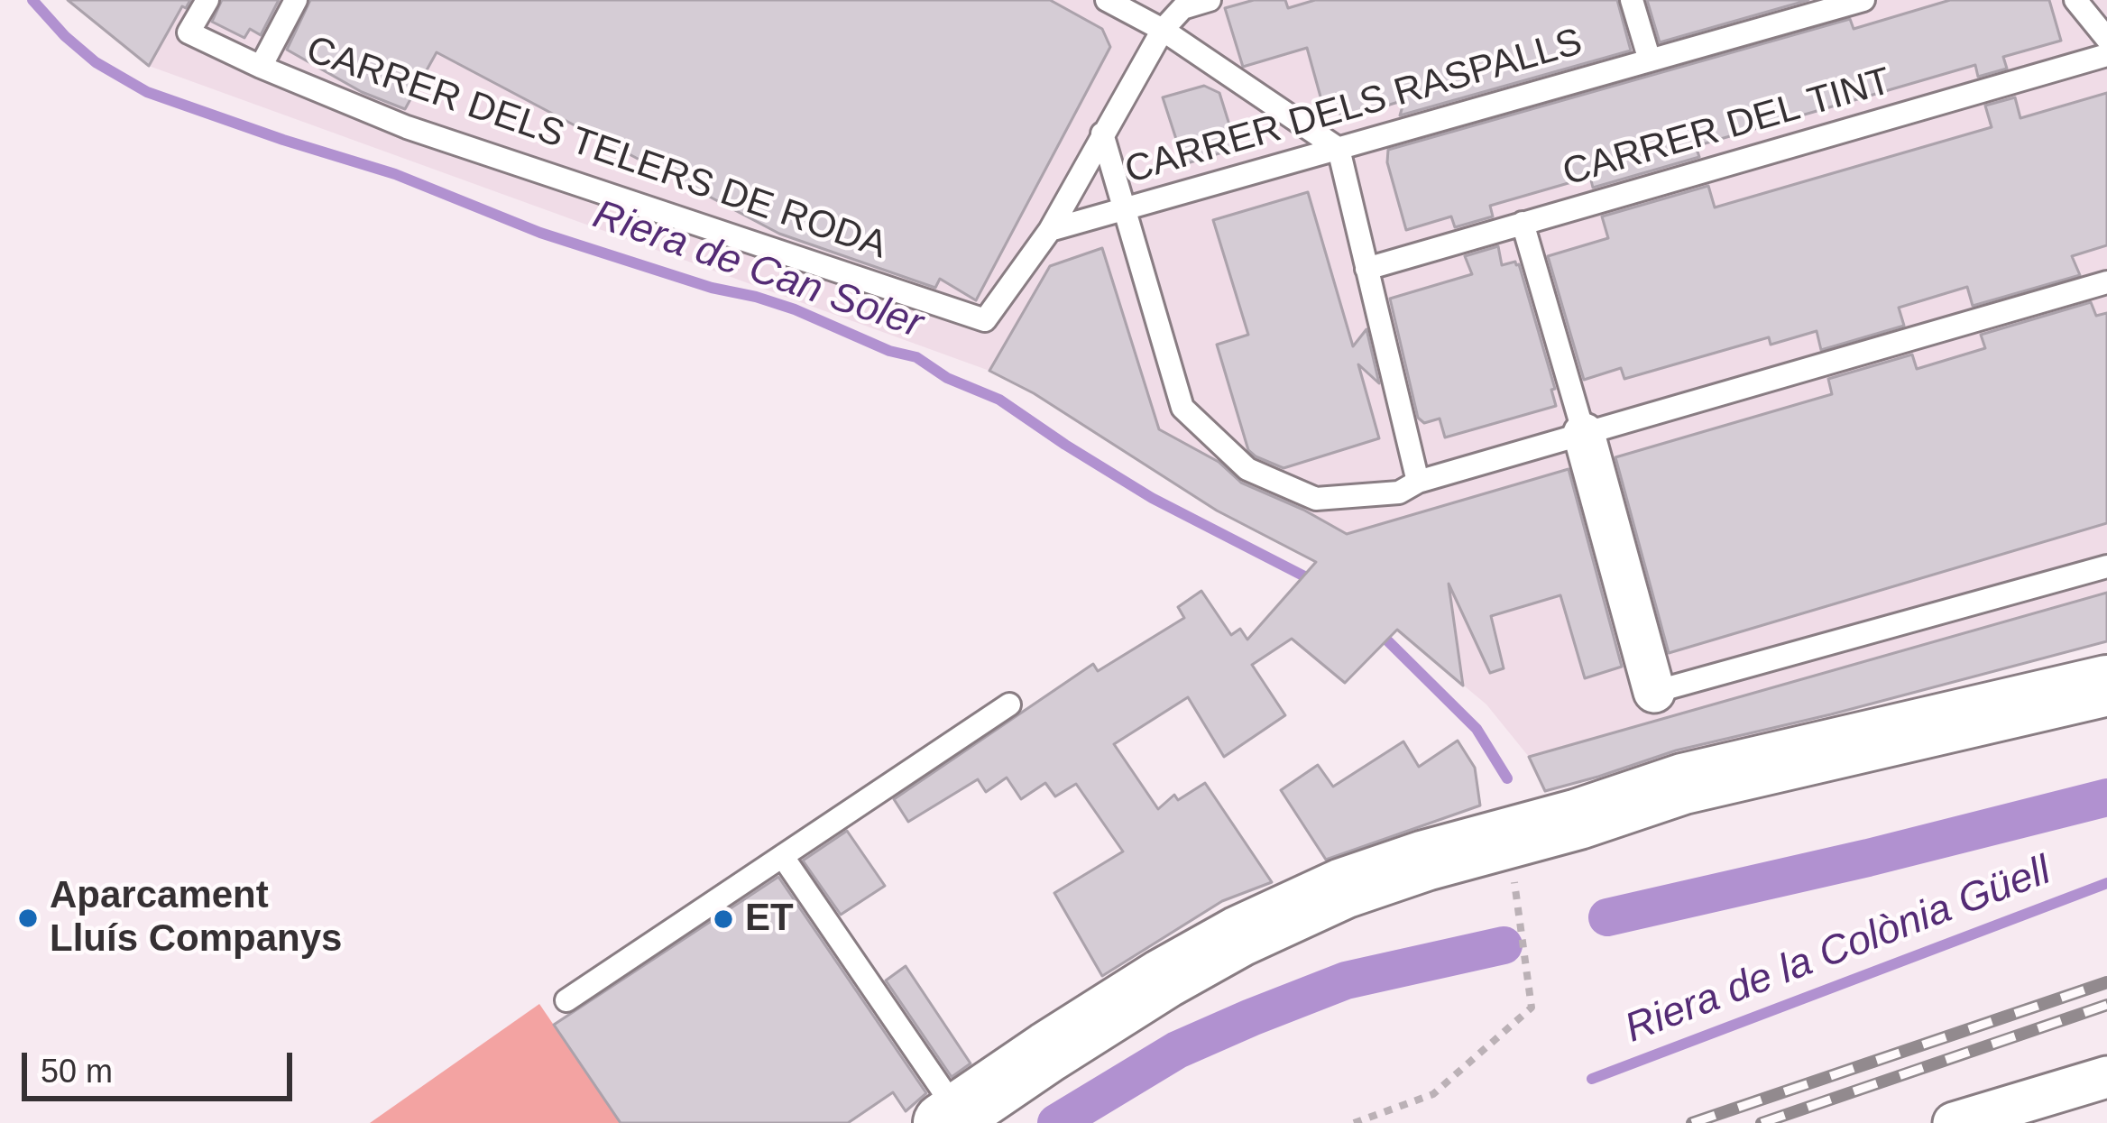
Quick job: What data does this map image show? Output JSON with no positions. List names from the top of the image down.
{
  "streets": {
    "lane": ["CARRER DELS RASPALLS", "CARRER DEL TINT", "CARRER DELS TELERS DE RODA"]
  },
  "crossings": [
    ["CARRER DELS RASPALLS", "CARRER DELS TELERS DE RODA"]
  ],
  "water": ["Riera de Can Soler", "Riera de la Colònia Güell"],
  "places": ["Aparcament Lluís Companys", "ET"],
  "scale_bar": "50 m"
}
